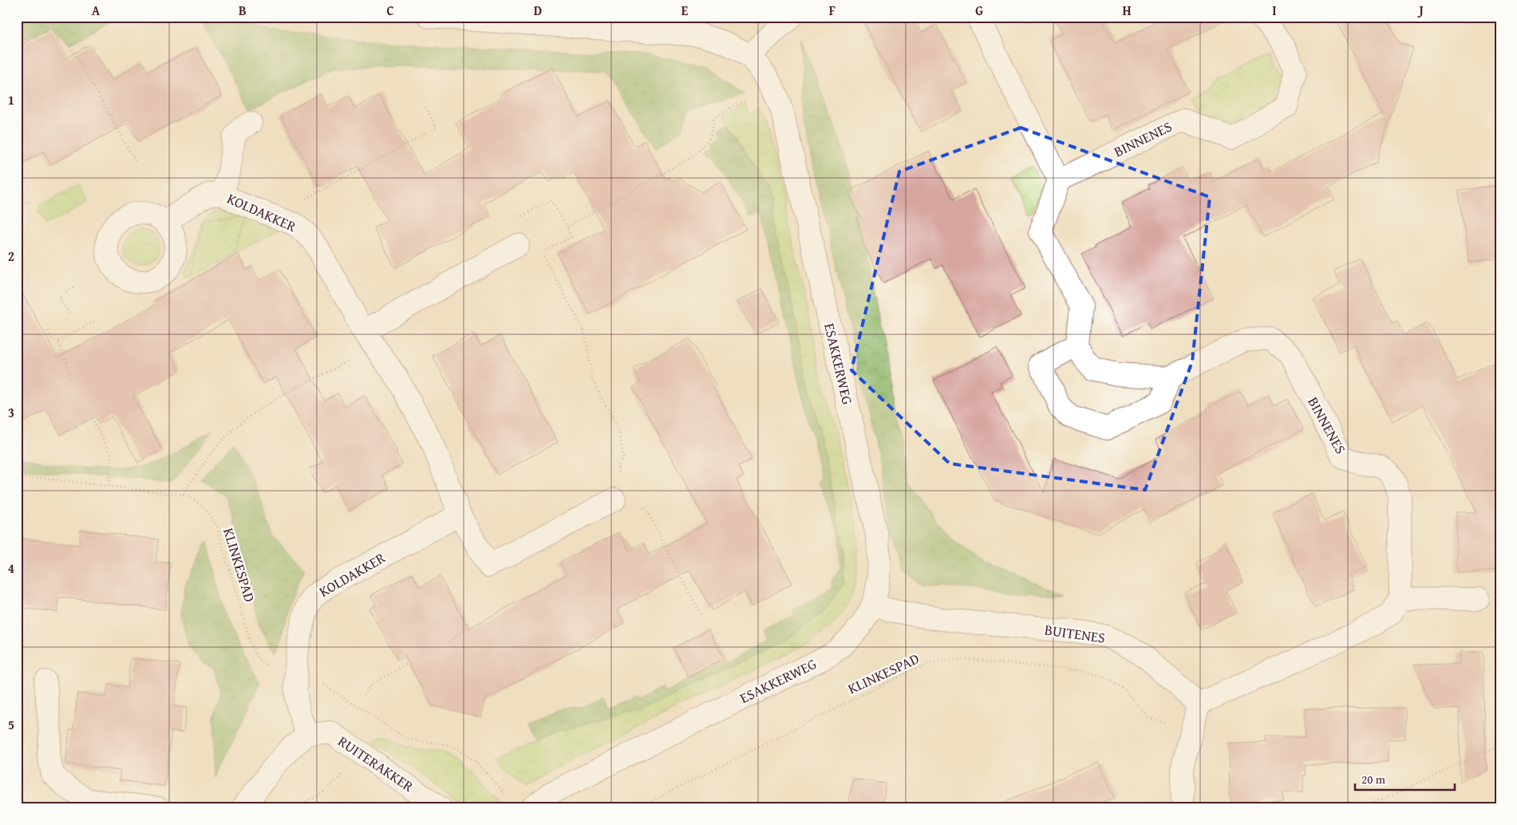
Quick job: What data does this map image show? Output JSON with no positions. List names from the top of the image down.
{
  "streets": {
    "street": [
      "BINNENES",
      "KOLDAKKER",
      "ESAKKERWEG",
      "BUITENES",
      "RUITERAKKER"
    ],
    "path": ["KLINKESPAD"]
  },
  "crossings": [
    ["KOLDAKKER", "KLINKESPAD"],
    ["ESAKKERWEG", "BUITENES"]
  ],
  "scale_bar": "20 m",
  "grid": {
    "columns": [
      "A",
      "B",
      "C",
      "D",
      "E",
      "F",
      "G",
      "H",
      "I",
      "J"
    ],
    "rows": [
      "1",
      "2",
      "3",
      "4",
      "5"
    ]
  }
}
